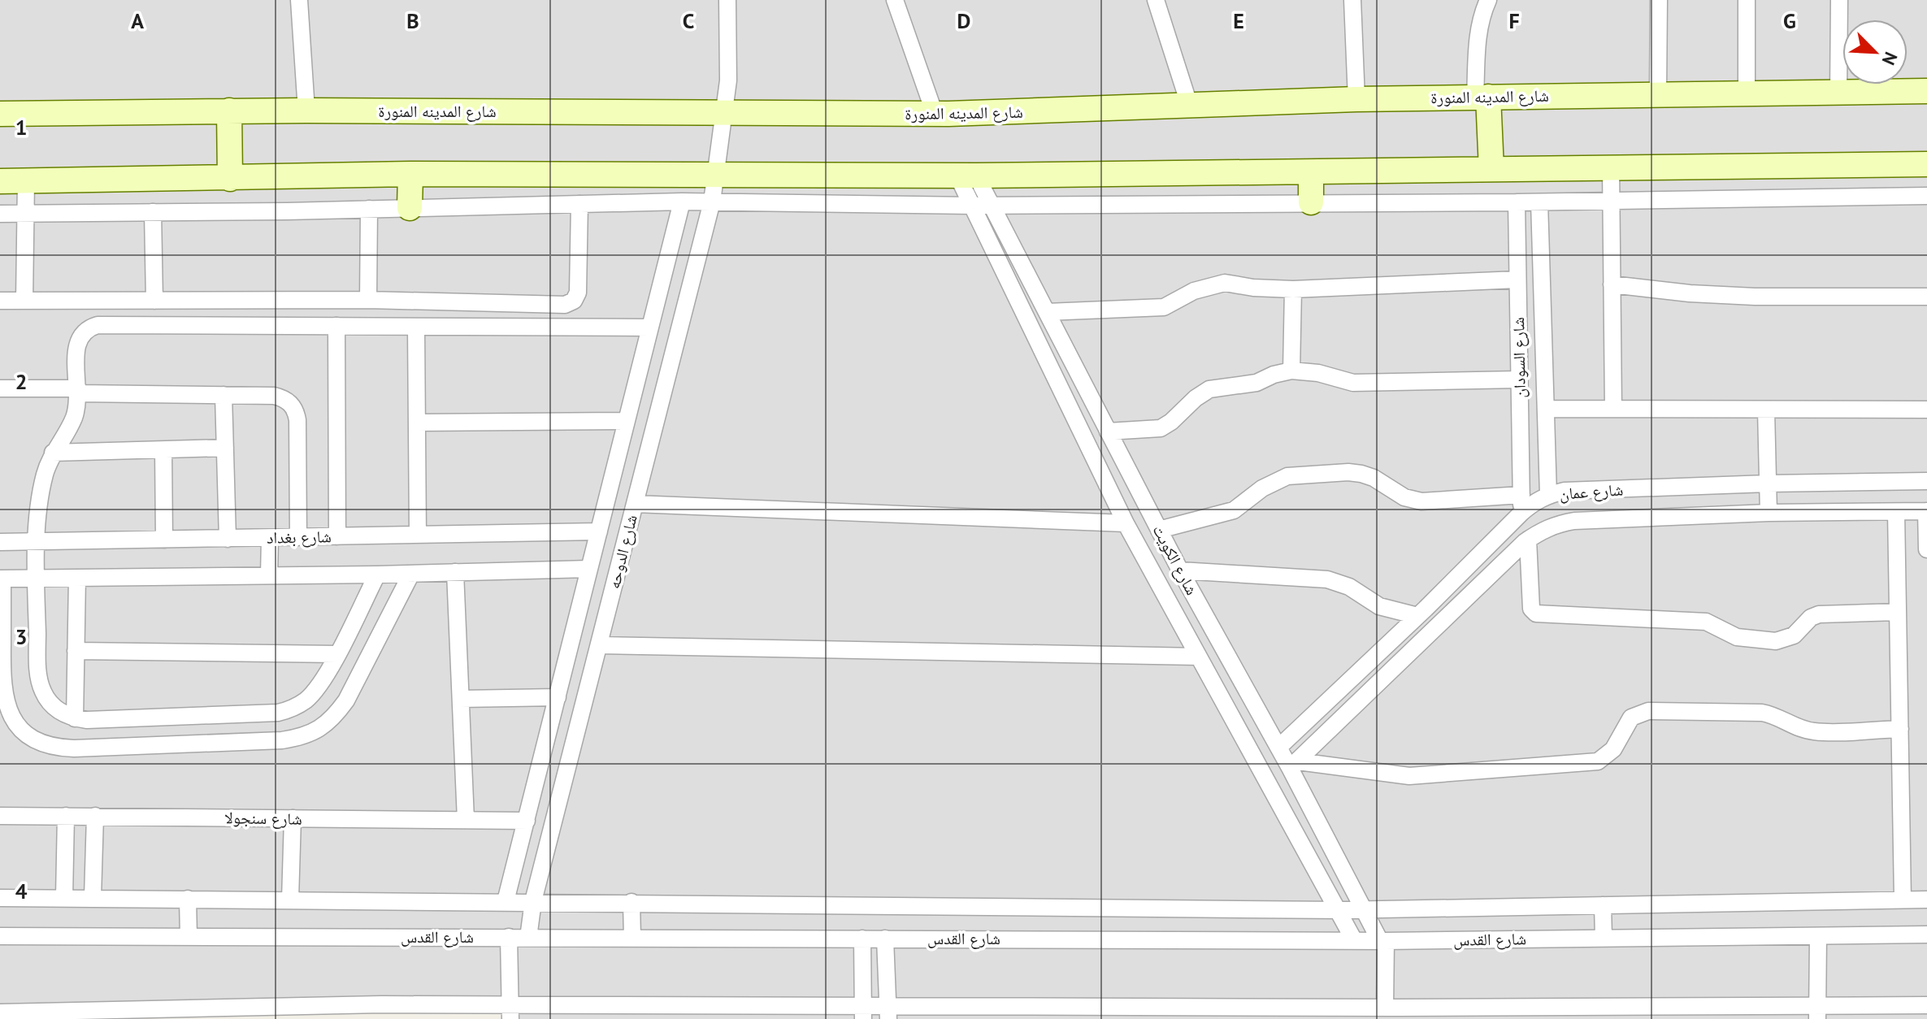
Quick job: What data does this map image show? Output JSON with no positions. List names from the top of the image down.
{
  "streets": {
    "main road": ["شارع المدينه المنورة"],
    "street": [
      "شارع السودان",
      "شارع عمان",
      "شارع بغداد",
      "شارع الدوحه",
      "شارع الكويت",
      "شارع سنجولا",
      "شارع القدس"
    ]
  },
  "crossings": [
    ["شارع المدينه المنورة", "شارع الدوحه"],
    ["شارع السودان", "شارع عمان"],
    ["شارع عمان", "شارع الكويت"],
    ["شارع بغداد", "شارع الدوحه"],
    ["شارع الدوحه", "شارع سنجولا"],
    ["شارع الدوحه", "شارع القدس"],
    ["شارع الكويت", "شارع القدس"]
  ],
  "north": "bottom right",
  "grid": {
    "columns": [
      "A",
      "B",
      "C",
      "D",
      "E",
      "F",
      "G"
    ],
    "rows": [
      "1",
      "2",
      "3",
      "4"
    ]
  }
}
